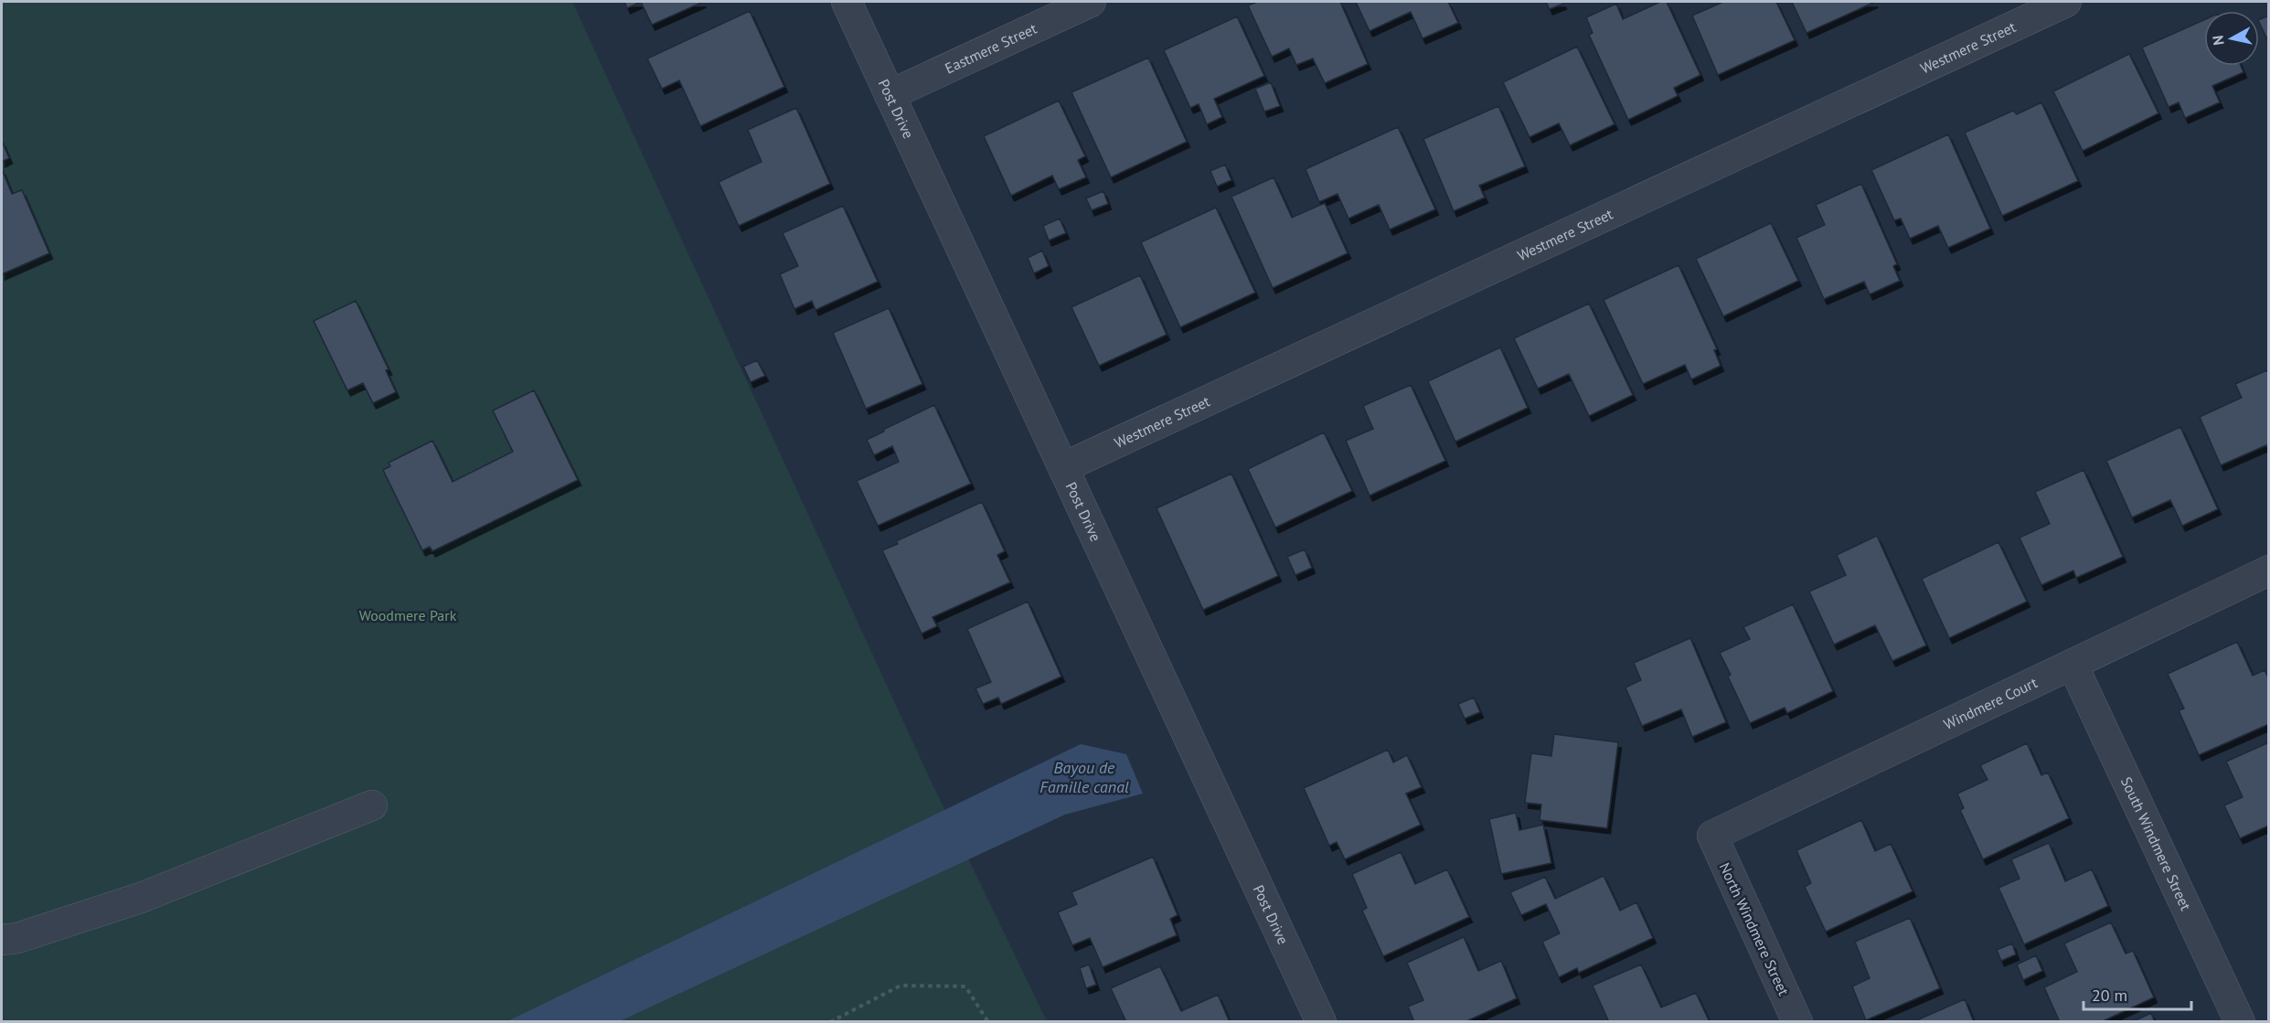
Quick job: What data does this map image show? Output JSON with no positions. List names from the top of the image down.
{
  "streets": {
    "street": [
      "Westmere Street",
      "Eastmere Street",
      "Post Drive",
      "Windmere Court",
      "South Windmere Street",
      "North Windmere Street"
    ]
  },
  "crossings": [
    ["Westmere Street", "Post Drive"],
    ["Eastmere Street", "Post Drive"],
    ["Windmere Court", "South Windmere Street"],
    ["Windmere Court", "North Windmere Street"]
  ],
  "water": ["Bayou de Famille canal"],
  "parks": ["Woodmere Park"],
  "scale_bar": "20 m",
  "north": "left"
}
